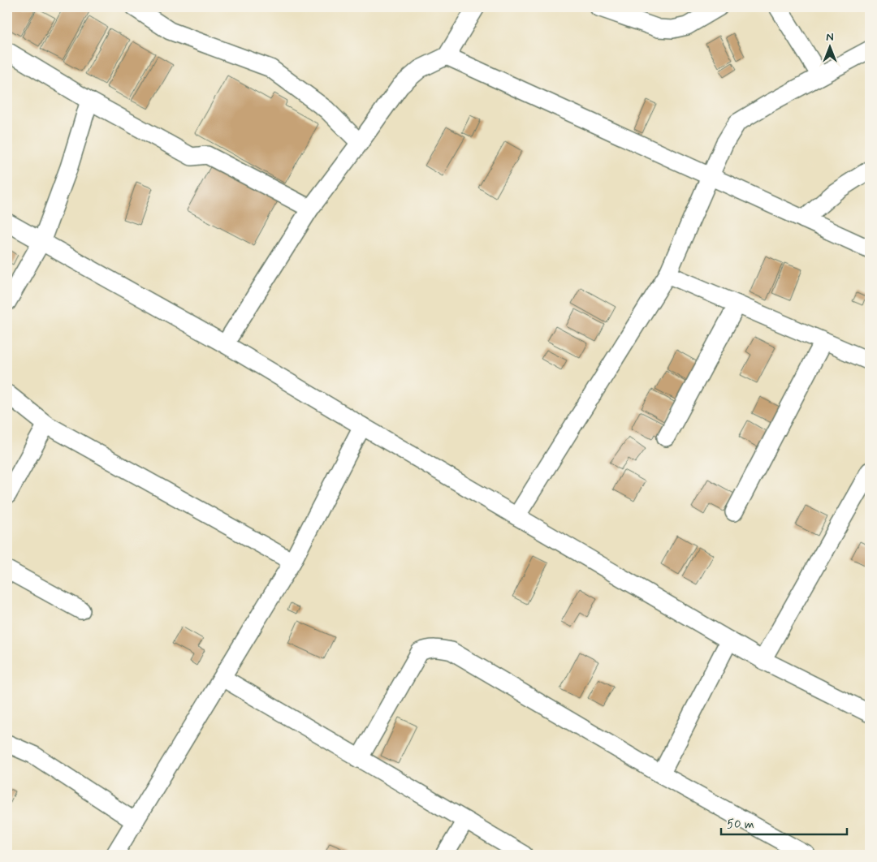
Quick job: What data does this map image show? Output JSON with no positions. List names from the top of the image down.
{
  "scale_bar": "50 m",
  "north": "top"
}
